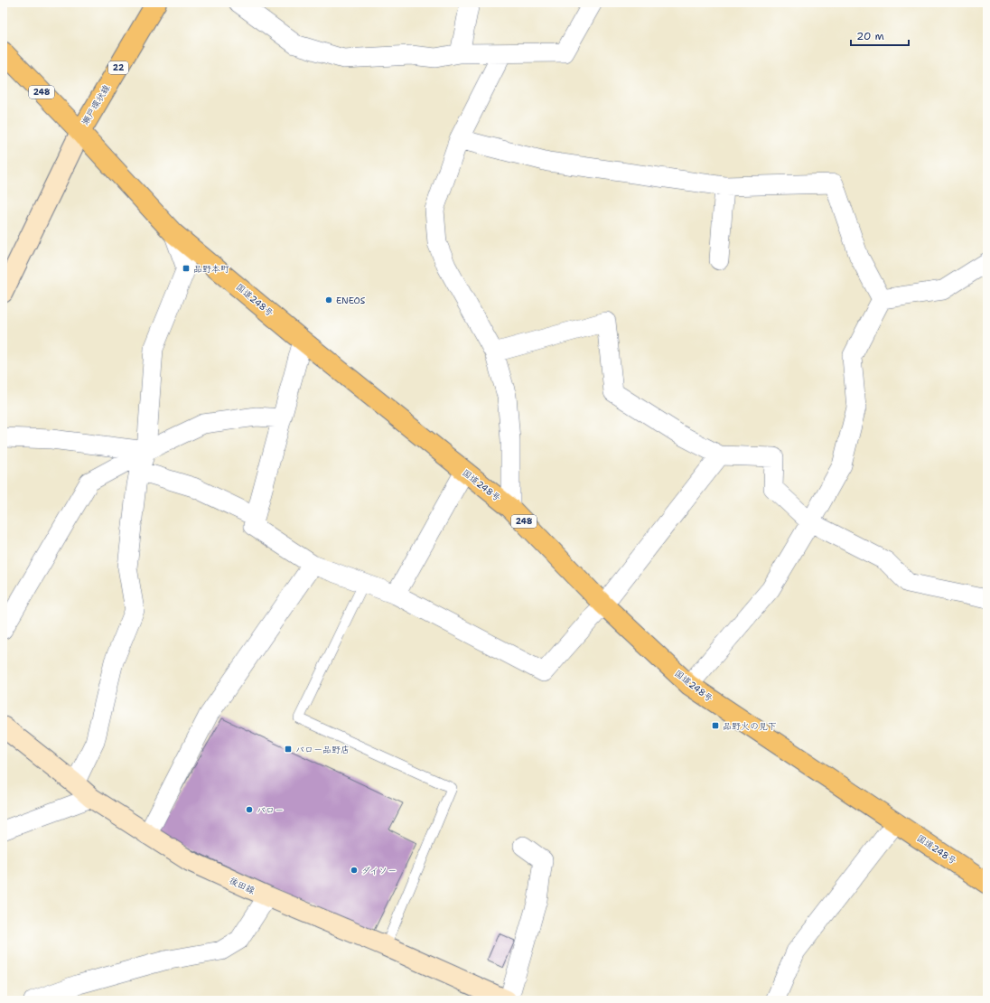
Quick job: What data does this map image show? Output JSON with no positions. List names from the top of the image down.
{
  "streets": {
    "main road": [
      "22",
      "248",
      "瀬戸環状線",
      "国道248号"
    ],
    "street": ["後田線"]
  },
  "crossings": [
    ["瀬戸環状線", "国道248号"]
  ],
  "places": {
    "transit": ["品野本町", "品野火の見下", "バロー品野店"],
    "other": ["ENEOS", "バロー", "ダイソー"]
  },
  "scale_bar": "20 m"
}
